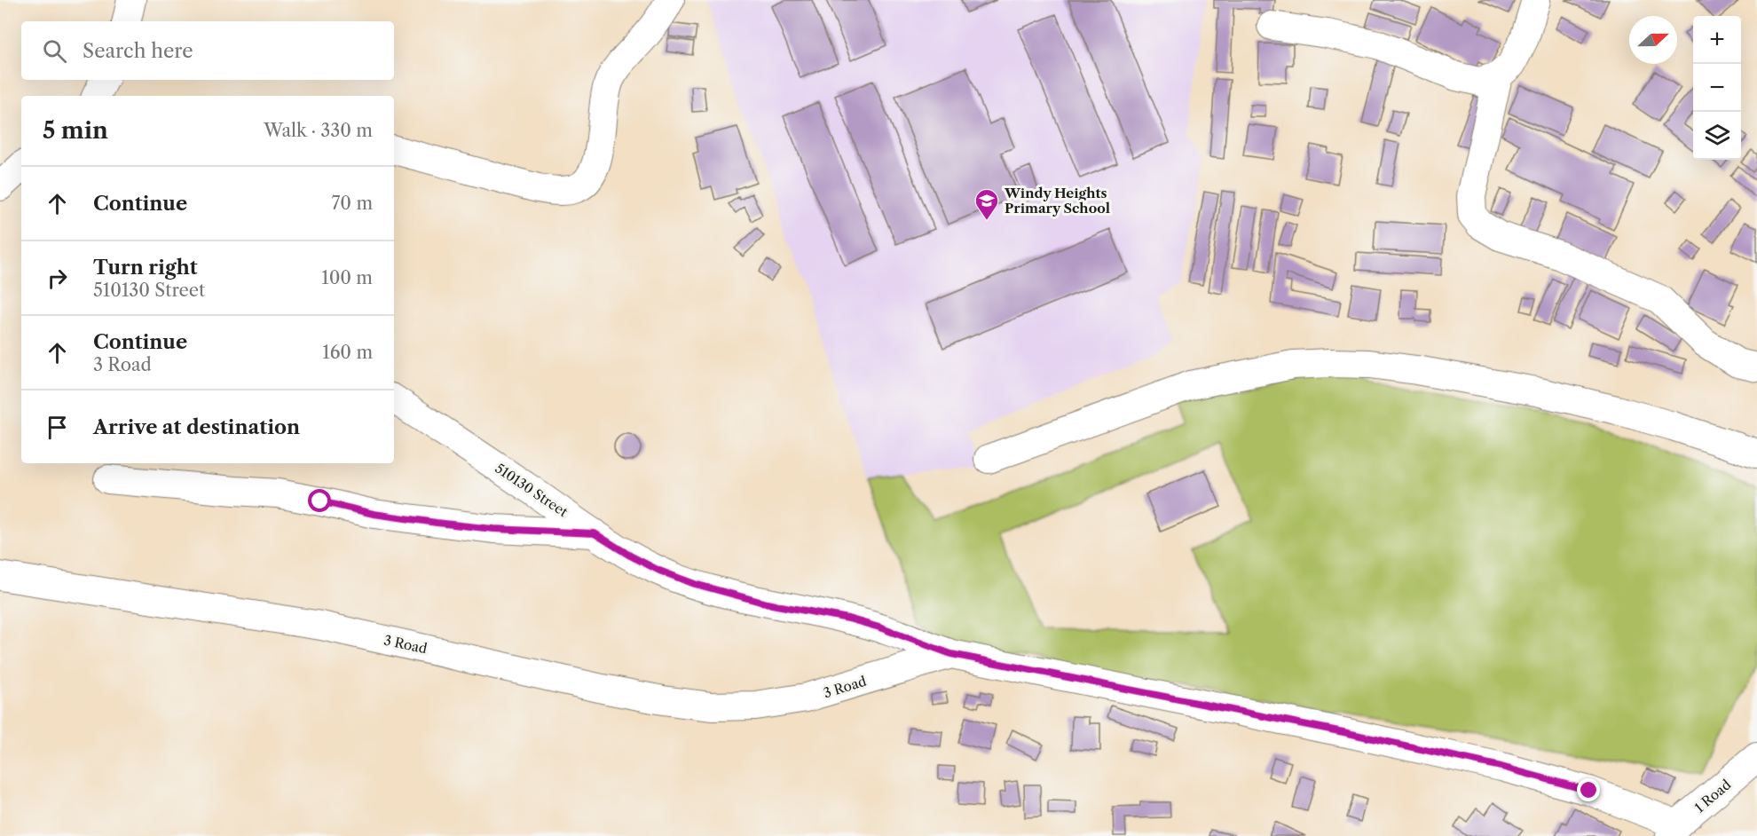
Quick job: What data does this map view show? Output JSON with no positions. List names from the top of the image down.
{
  "streets": {
    "street": ["510130 Street", "3 Road", "1 Road"]
  },
  "crossings": [
    ["510130 Street", "3 Road"],
    ["3 Road", "1 Road"]
  ],
  "places": {
    "school or university": ["Windy Heights Primary School"]
  },
  "north": "right",
  "page": {
    "map_buttons": ["+", "−"],
    "search": "Search here",
    "heading": ["5 min", "Walk · 330 m"],
    "list": [
      ["Continue", "70 m"],
      ["Turn right", "510130 Street", "100 m"],
      ["Continue", "3 Road", "160 m"],
      "Arrive at destination"
    ]
  }
}
